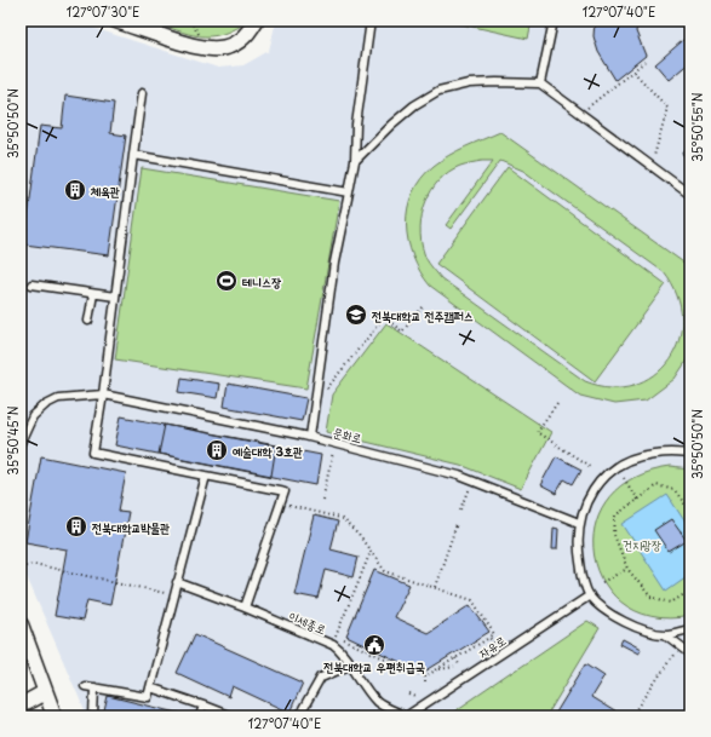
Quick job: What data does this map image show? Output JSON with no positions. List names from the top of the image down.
{
  "streets": {
    "lane": ["문화로", "이세종로", "자유로"]
  },
  "crossings": [
    ["이세종로", "자유로"]
  ],
  "parks": ["건지광장"],
  "places": {
    "building": ["체육관", "예술대학 3호관", "전북대학교박물관"],
    "sports": ["테니스장"],
    "school or university": ["전북대학교 전주캠퍼스"],
    "public building": ["전북대학교 우편취급국"]
  },
  "coordinates": [
    "127°07'30\"E",
    "127°07'40\"E",
    "35°50'50\"N",
    "35°50'55\"N",
    "35°50'45\"N"
  ]
}
